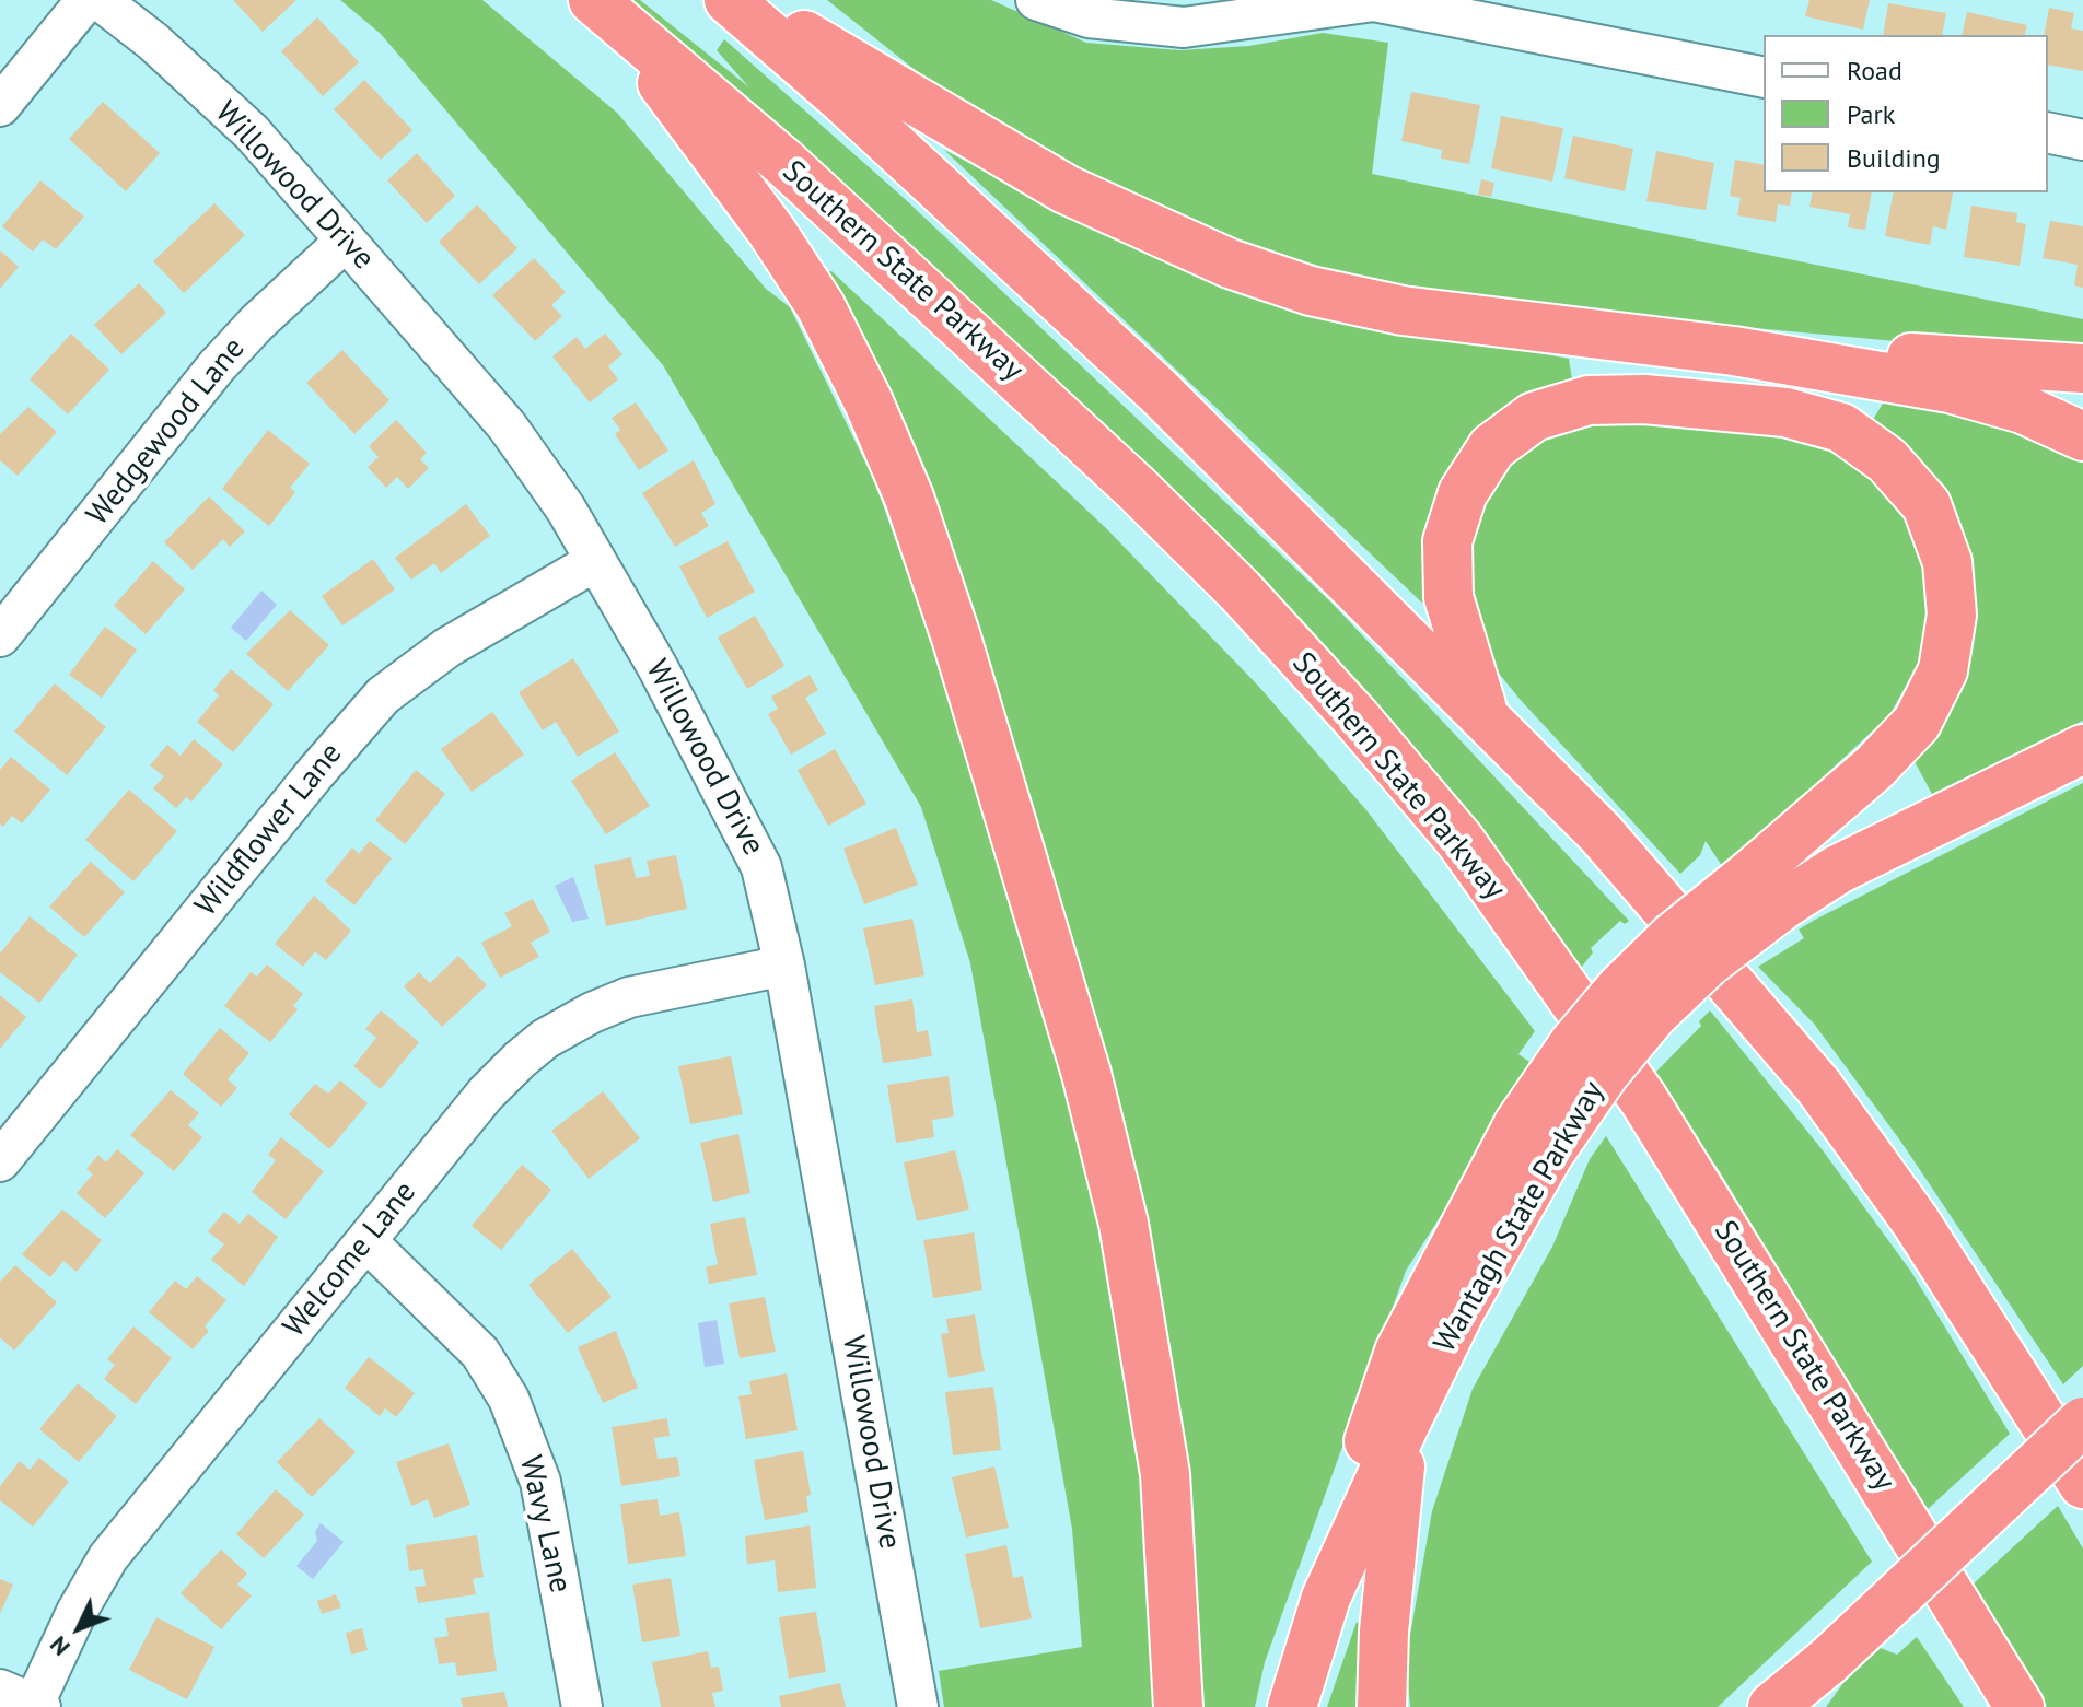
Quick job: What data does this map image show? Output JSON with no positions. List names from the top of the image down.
{
  "streets": {
    "highway": ["Southern State Parkway", "Wantagh State Parkway"],
    "street": [
      "Willowood Drive",
      "Wedgewood Lane",
      "Wildflower Lane",
      "Welcome Lane",
      "Wavy Lane"
    ]
  },
  "crossings": [
    ["Willowood Drive", "Wedgewood Lane"],
    ["Willowood Drive", "Wildflower Lane"],
    ["Willowood Drive", "Welcome Lane"],
    ["Welcome Lane", "Wavy Lane"]
  ],
  "legend": ["Road", "Park", "Building"],
  "north": "bottom left"
}
